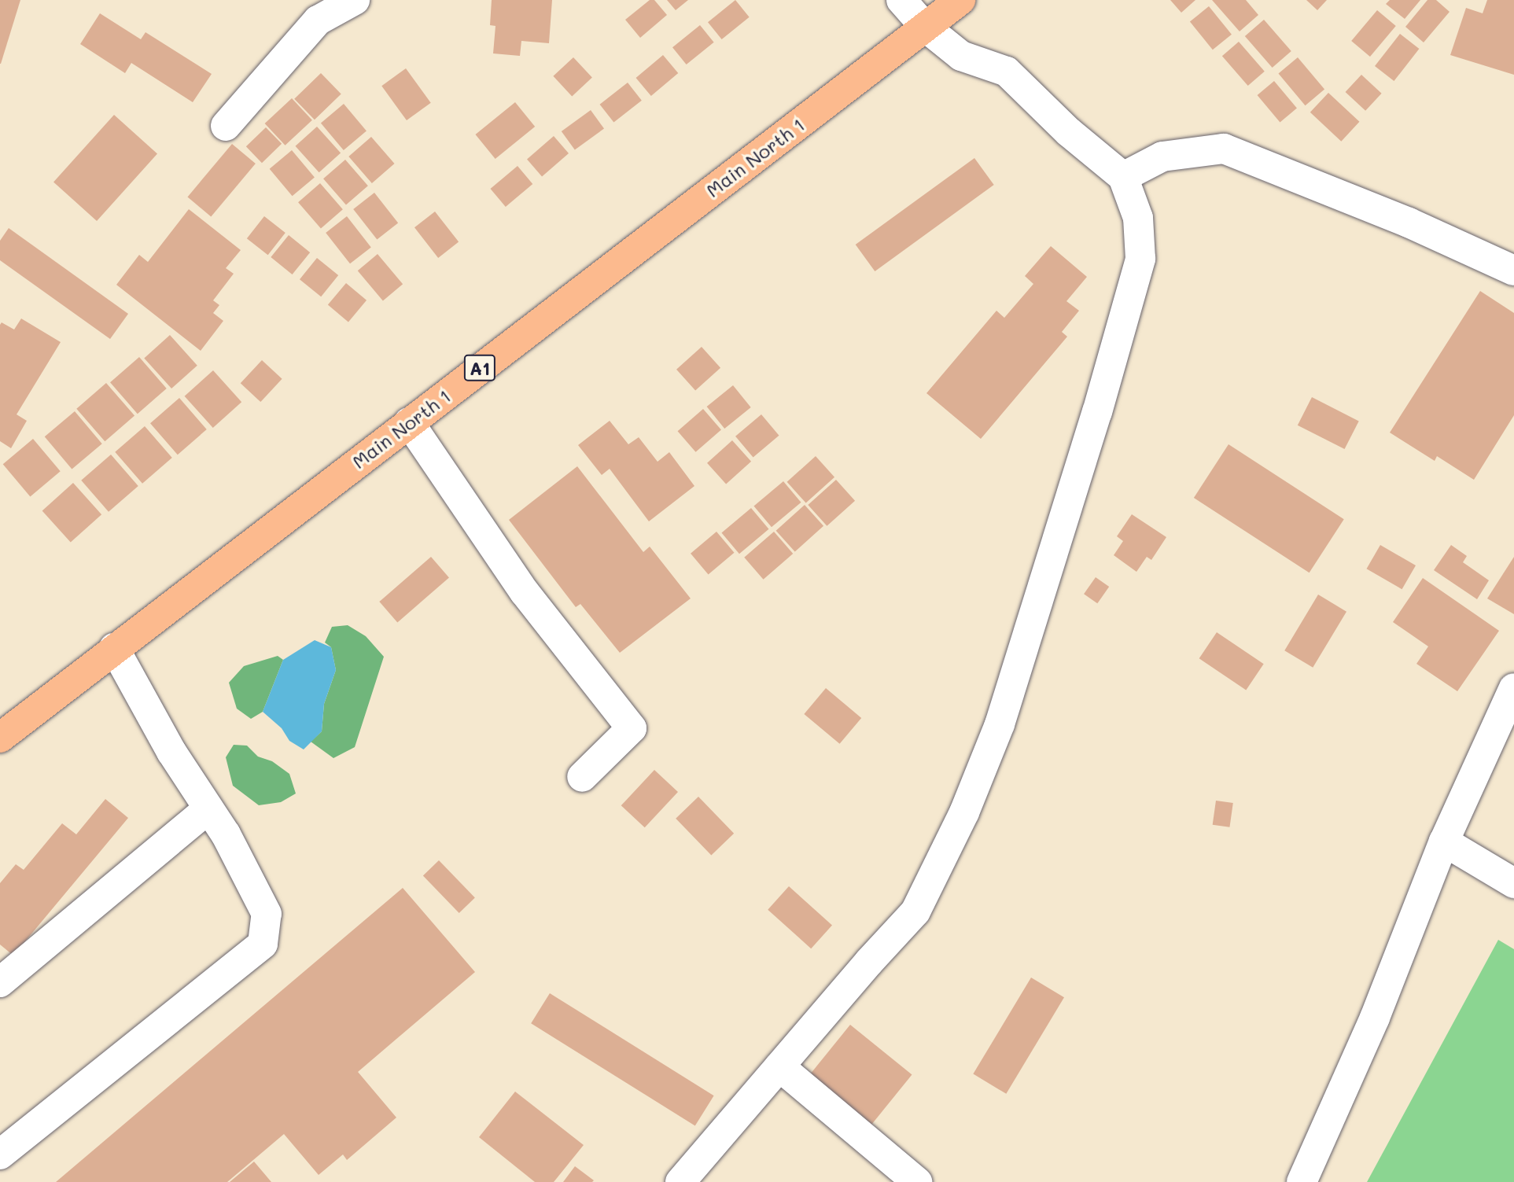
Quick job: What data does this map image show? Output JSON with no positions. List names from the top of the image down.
{
  "streets": {
    "main road": ["Main North 1", "A1"]
  }
}
